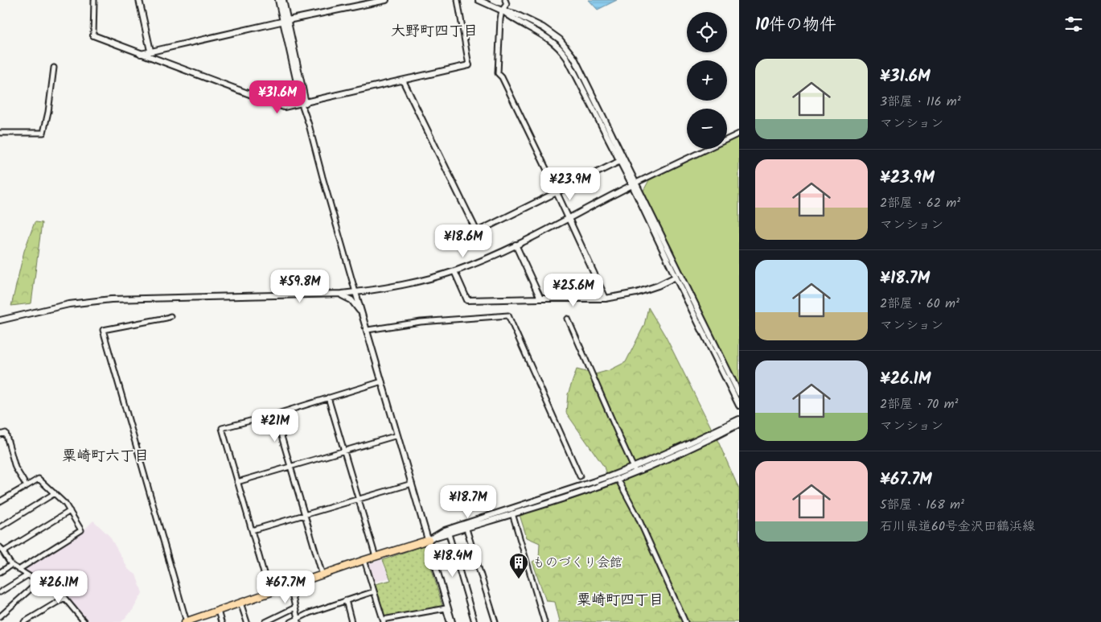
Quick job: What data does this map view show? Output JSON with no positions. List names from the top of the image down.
{
  "districts": ["大野町四丁目", "粟崎町六丁目", "粟崎町四丁目"],
  "places": {
    "building": ["ものづくり会館"]
  },
  "page": {
    "heading": "10件の物件",
    "map_buttons": ["+", "−"],
    "list": [
      {
        "name": "¥31.6M",
        "note": "3部屋 · 116 m² · マンション"
      },
      {
        "name": "¥23.9M",
        "note": "2部屋 · 62 m² · マンション"
      },
      {
        "name": "¥18.7M",
        "note": "2部屋 · 60 m² · マンション"
      },
      {
        "name": "¥26.1M",
        "note": "2部屋 · 70 m² · マンション"
      },
      {
        "name": "¥67.7M",
        "note": "5部屋 · 168 m² · 石川県道60号金沢田鶴浜線"
      }
    ],
    "price": [
      "¥31.6M",
      "¥23.9M",
      "¥18.6M",
      "¥59.8M",
      "¥25.6M",
      "¥21M",
      "¥18.7M",
      "¥18.4M",
      "¥26.1M",
      "¥67.7M"
    ]
  }
}
